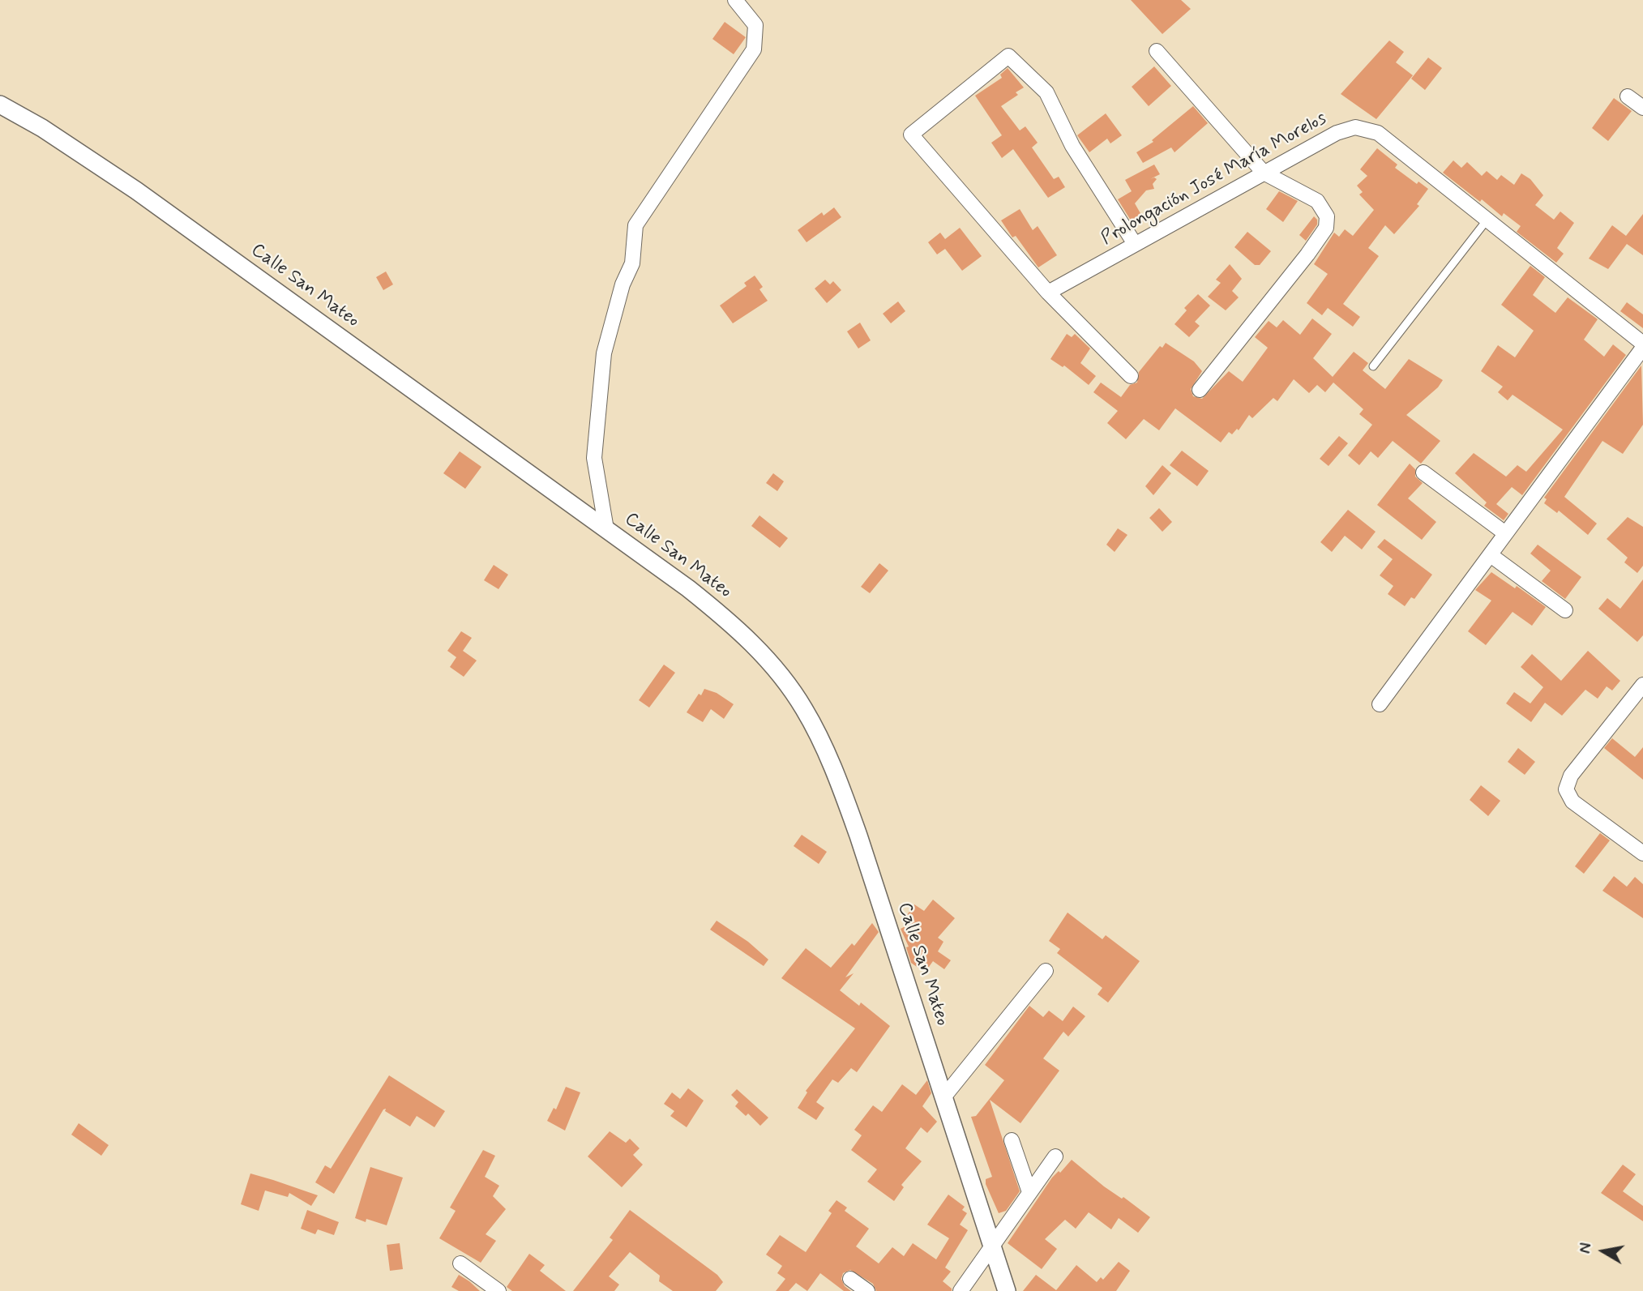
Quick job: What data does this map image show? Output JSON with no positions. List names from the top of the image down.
{
  "streets": {
    "street": ["Prolongación José María Morelos", "Calle San Mateo"]
  },
  "north": "left"
}
